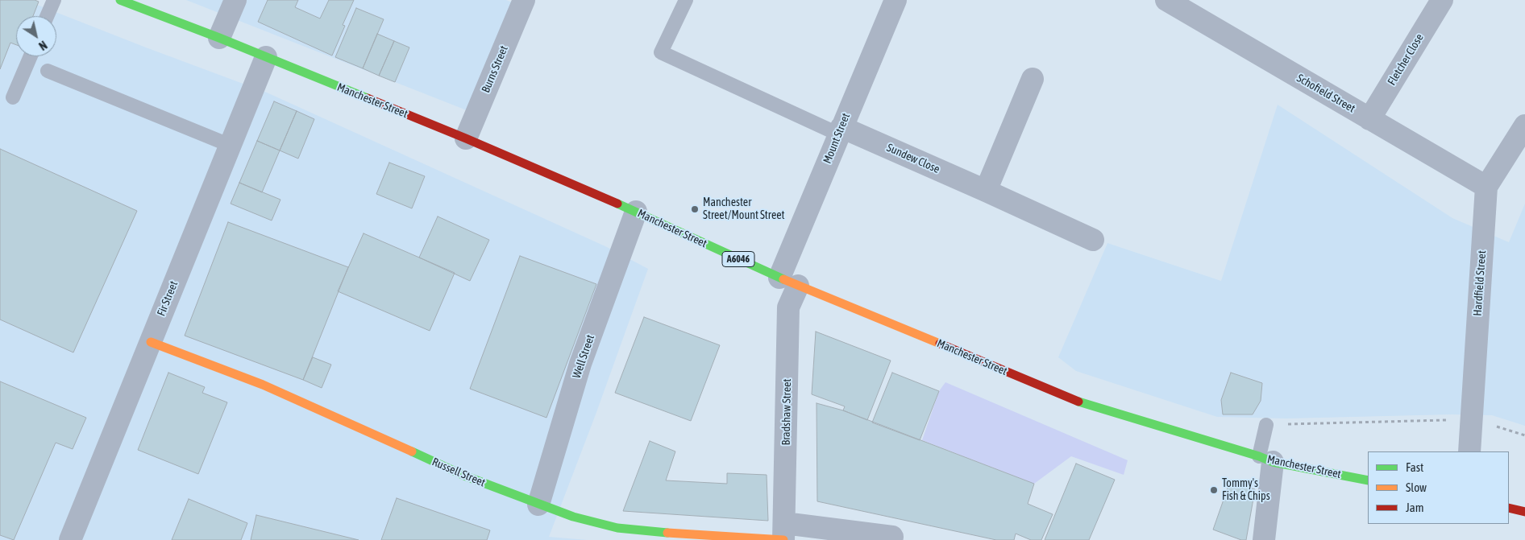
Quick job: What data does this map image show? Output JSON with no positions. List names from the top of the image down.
{
  "streets": {
    "main road": ["Manchester Street", "A6046", "Russell Street"],
    "street": [
      "Fletcher Close",
      "Burns Street",
      "Schofield Street",
      "Mount Street",
      "Sundew Close",
      "Hardfield Street",
      "Fir Street",
      "Well Street",
      "Bradshaw Street"
    ]
  },
  "crossings": [
    ["Fletcher Close", "Schofield Street"],
    ["Burns Street", "Manchester Street"],
    ["Schofield Street", "Hardfield Street"],
    ["Manchester Street", "Mount Street"],
    ["Manchester Street", "Fir Street"],
    ["Manchester Street", "Well Street"],
    ["Manchester Street", "Bradshaw Street"],
    ["Mount Street", "Sundew Close"],
    ["Mount Street", "Bradshaw Street"],
    ["Fir Street", "Russell Street"],
    ["Well Street", "Russell Street"],
    ["Bradshaw Street", "Russell Street"]
  ],
  "places": ["Manchester Street/Mount Street", "Tommy's Fish & Chips"],
  "legend": ["Fast", "Slow", "Jam"],
  "north": "bottom right"
}
